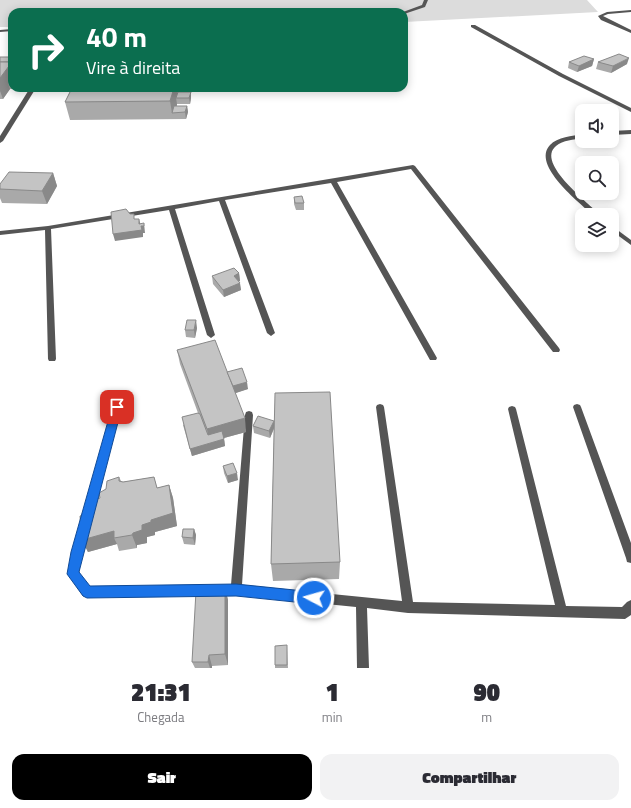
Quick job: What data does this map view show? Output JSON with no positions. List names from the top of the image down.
{
  "page": {
    "turn": ["40 m", "Vire à direita"],
    "eta": [
      "21:31",
      "Chegada",
      "1",
      "min",
      "90",
      "m"
    ],
    "buttons": ["Sair", "Compartilhar"]
  }
}
